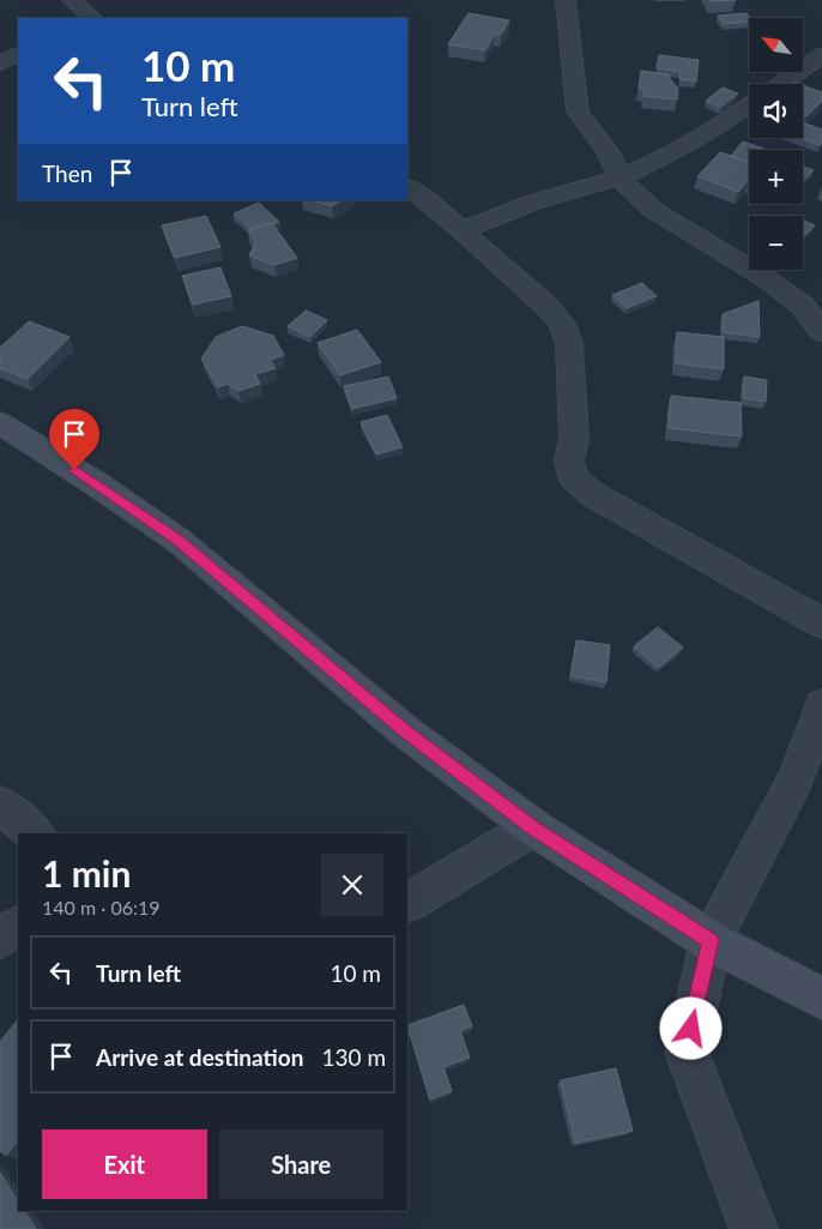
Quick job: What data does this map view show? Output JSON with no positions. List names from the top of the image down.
{
  "north": "top left",
  "page": {
    "map_buttons": ["+", "−"],
    "turn": ["10 m", "Turn left"],
    "then": "Then",
    "heading": ["1 min", "140 m · 06:19"],
    "list": [
      {
        "name": "Turn left",
        "value": "10 m"
      },
      {
        "name": "Arrive at destination",
        "value": "130 m"
      }
    ],
    "buttons": ["Exit", "Share"]
  }
}
